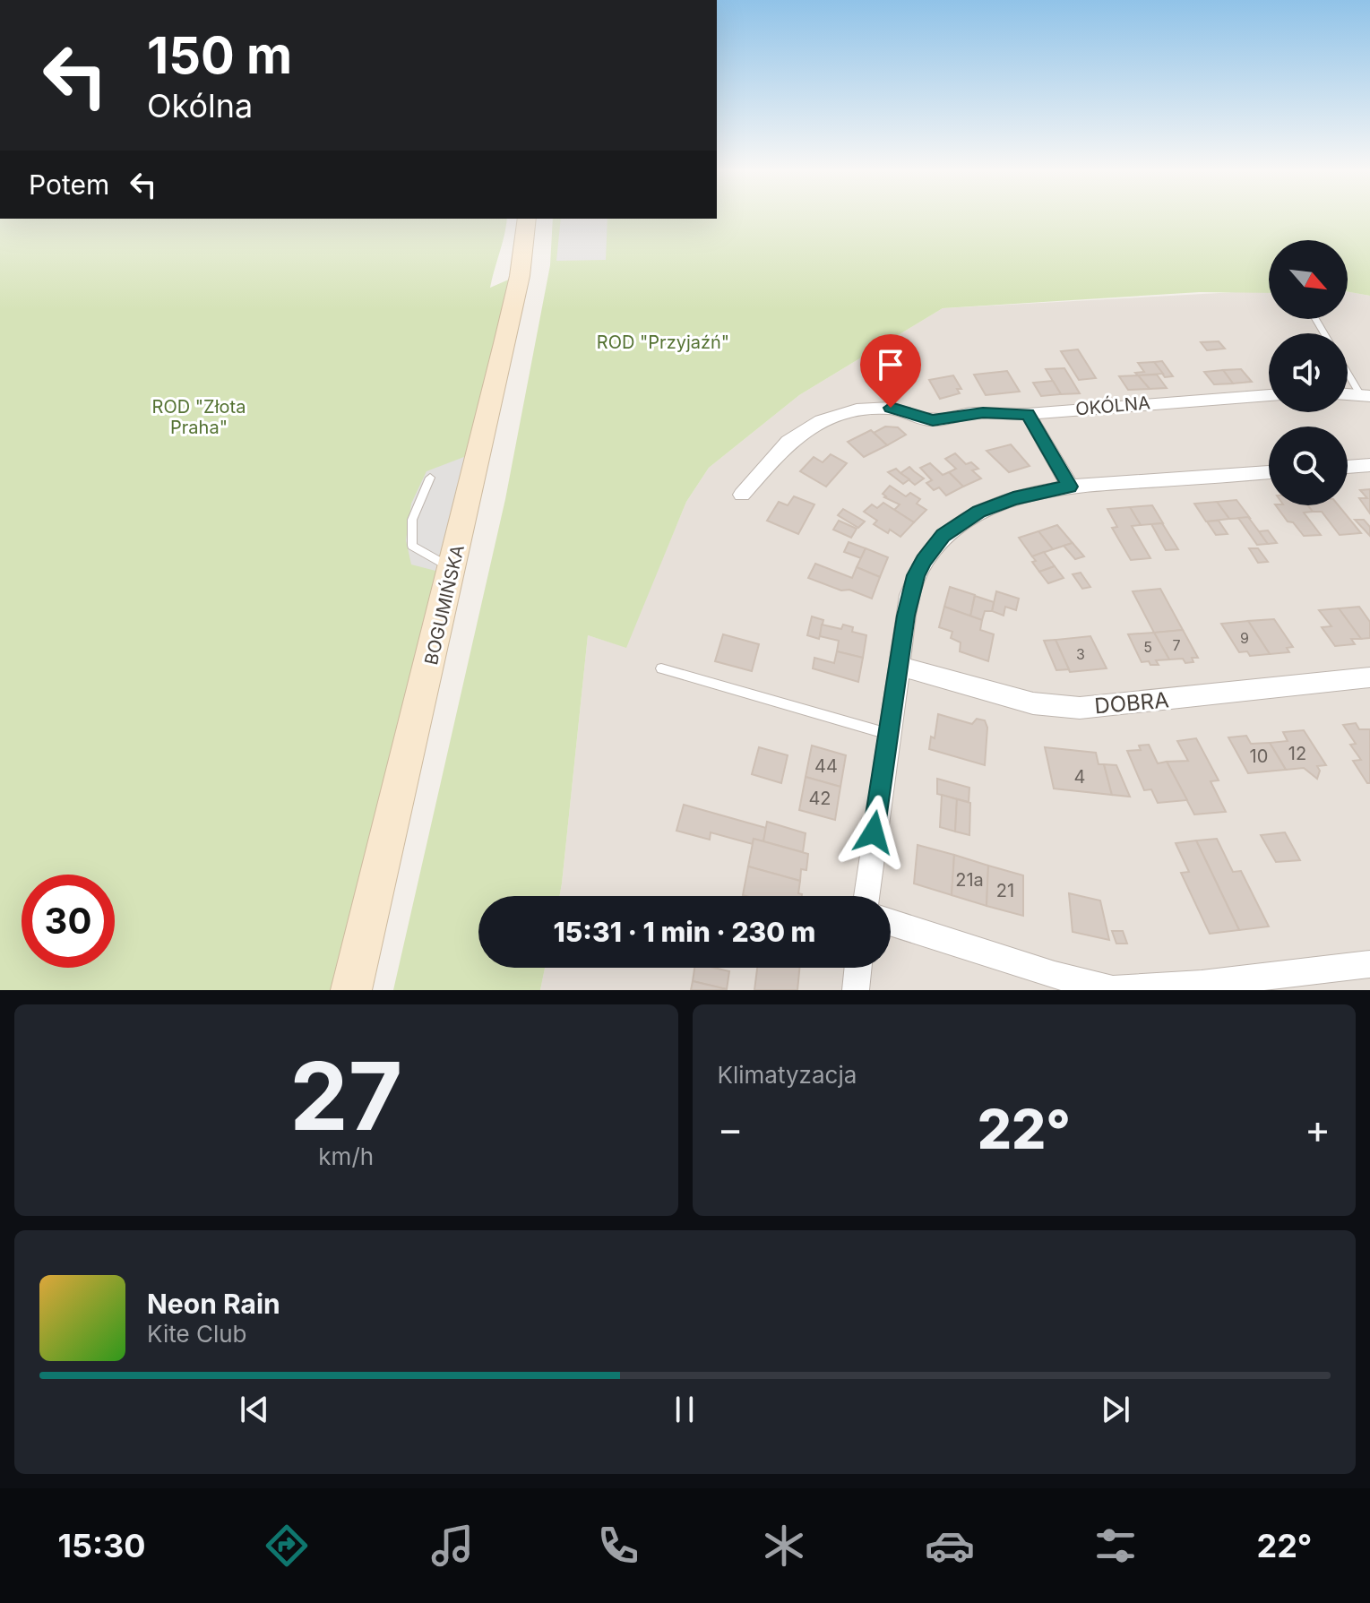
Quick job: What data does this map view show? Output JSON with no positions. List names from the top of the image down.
{
  "streets": {
    "street": ["OKÓLNA", "BOGUMIŃSKA", "DOBRA"]
  },
  "parks": ["ROD \"Przyjaźń\"", "ROD \"Złota Praha\""],
  "house_numbers": [
    "9",
    "7",
    "5",
    "3",
    "12",
    "10",
    "44",
    "4",
    "42",
    "21a",
    "21"
  ],
  "north": "bottom right",
  "page": {
    "turn": ["150 m", "Okólna"],
    "then": "Potem",
    "limit": "30",
    "trip": "15:31 · 1 min · 230 m",
    "tile": [
      ["27", "km/h"],
      "Klimatyzacja"
    ],
    "heat": ["−", "22°", "+"],
    "song": ["Neon Rain", "Kite Club"],
    "tabs": ["15:30", "22°"]
  }
}
